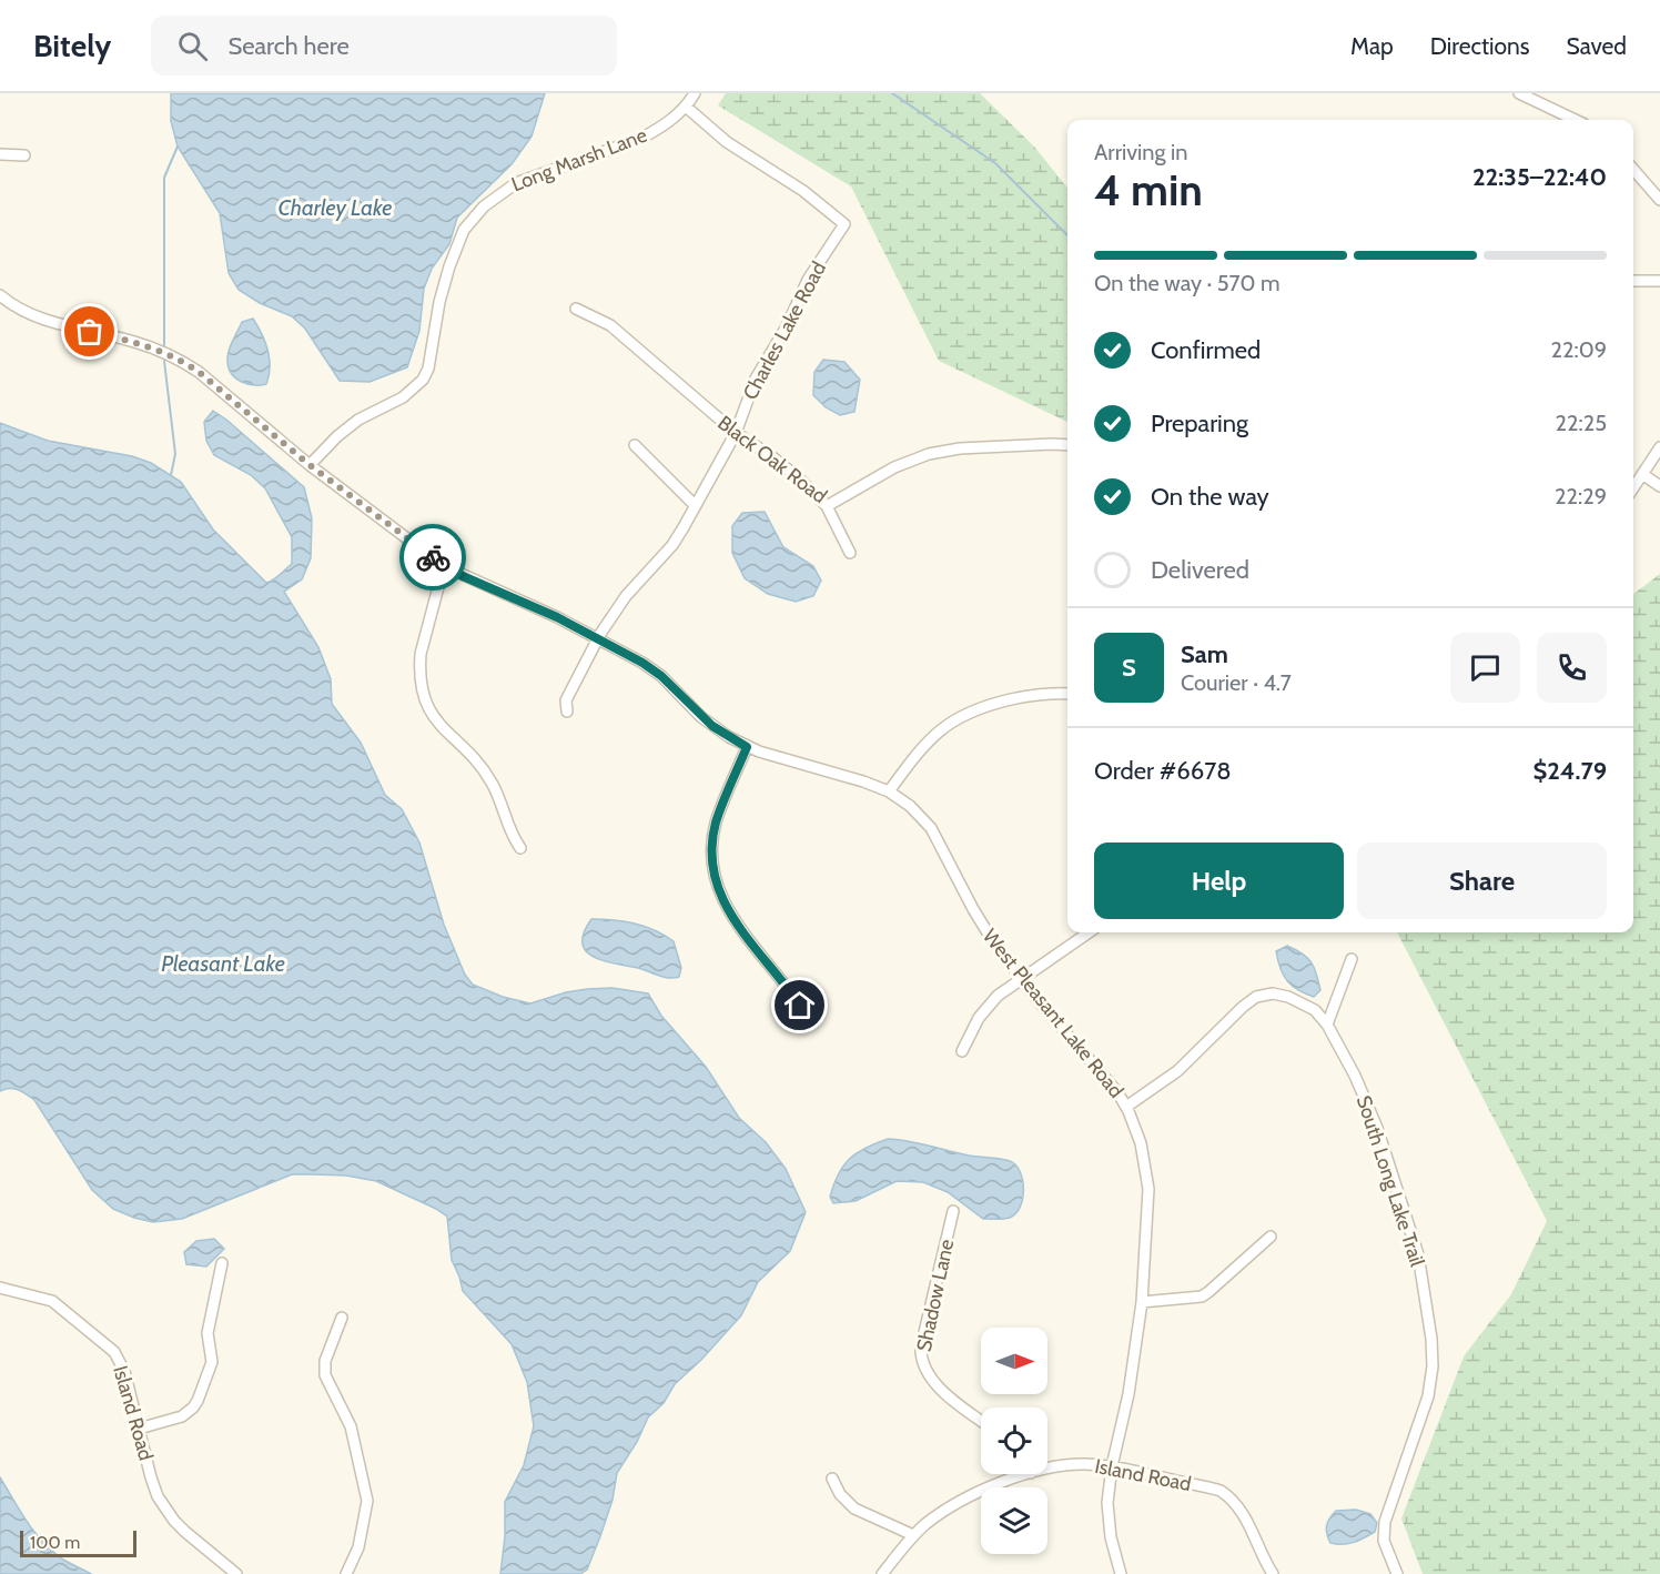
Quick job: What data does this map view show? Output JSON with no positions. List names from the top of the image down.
{
  "streets": {
    "street": [
      "Long Marsh Lane",
      "Charles Lake Road",
      "Black Oak Road",
      "West Pleasant Lake Road",
      "South Long Lake Trail",
      "Shadow Lane",
      "Island Road"
    ]
  },
  "crossings": [
    ["Long Marsh Lane", "Charles Lake Road"],
    ["Long Marsh Lane", "West Pleasant Lake Road"],
    ["Charles Lake Road", "Black Oak Road"],
    ["Charles Lake Road", "West Pleasant Lake Road"],
    ["West Pleasant Lake Road", "South Long Lake Trail"],
    ["West Pleasant Lake Road", "Island Road"]
  ],
  "water": ["Charley Lake", "Pleasant Lake"],
  "scale_bar": "100 m",
  "north": "right",
  "page": {
    "header": "Bitely",
    "search": "Search here",
    "nav": ["Map", "Directions", "Saved"],
    "heading": ["4 min", "Arriving in", "22:35–22:40"],
    "panel": [
      "Sam",
      "Courier · 4.7",
      "Order #6678",
      "$24.79"
    ],
    "bar": "On the way · 570 m",
    "list": [
      ["Confirmed", "22:09"],
      ["Preparing", "22:25"],
      ["On the way", "22:29"],
      "Delivered"
    ],
    "round": "S",
    "buttons": ["Help", "Share"],
    "scale": "100 m"
  }
}
